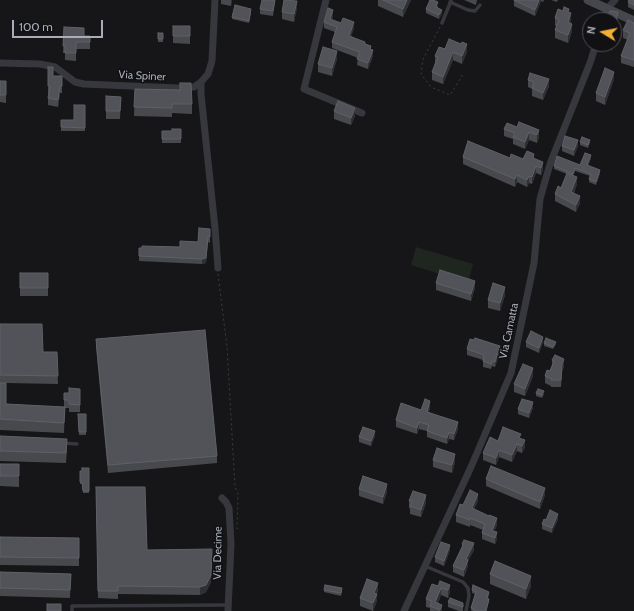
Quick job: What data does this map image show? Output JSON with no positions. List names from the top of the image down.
{
  "streets": {
    "street": ["Via Spiner", "Via Camatta", "Via Decime"]
  },
  "scale_bar": "100 m",
  "north": "left"
}
